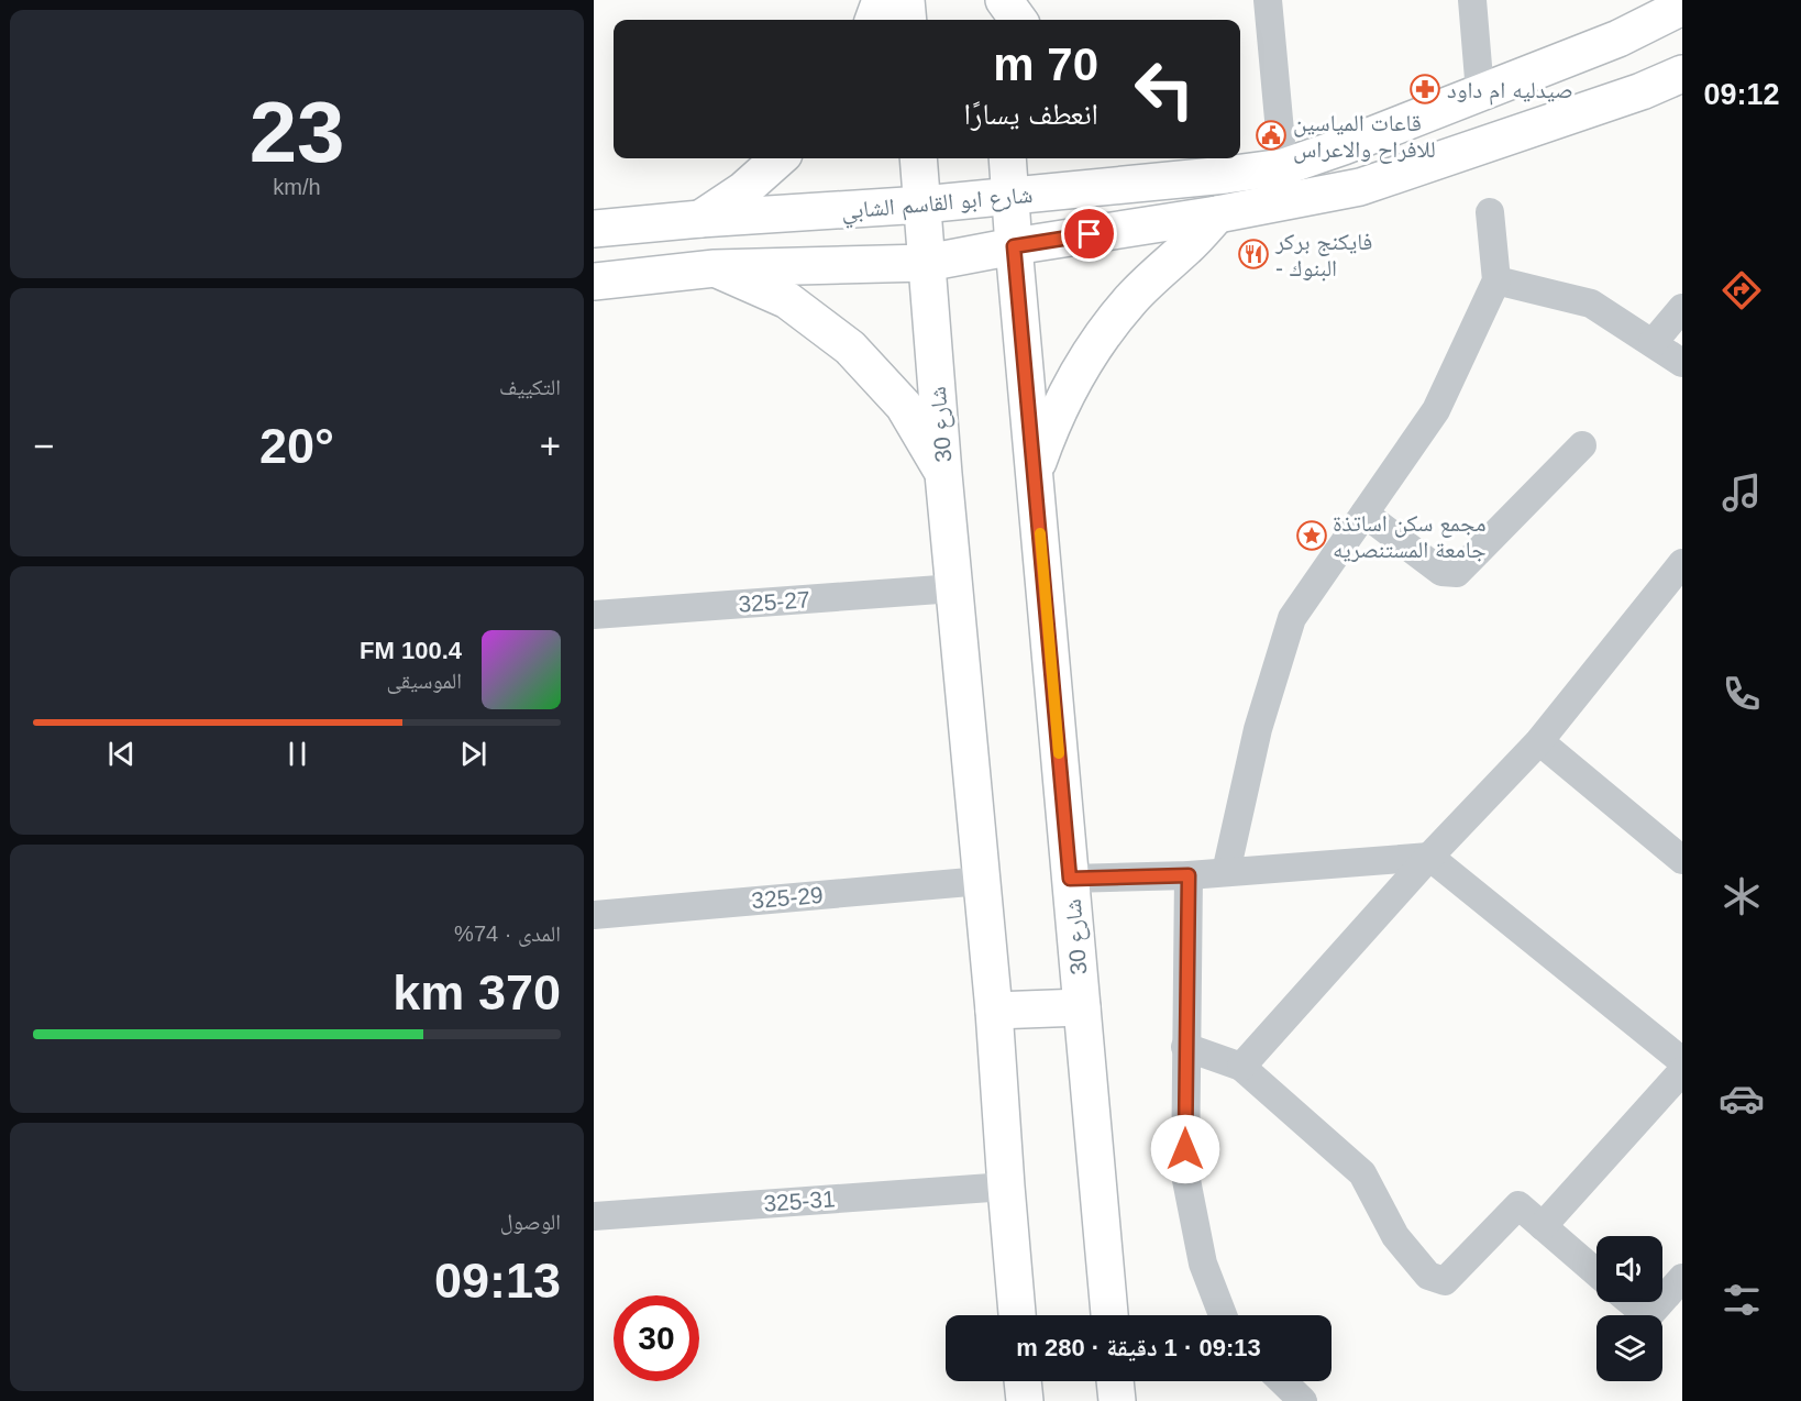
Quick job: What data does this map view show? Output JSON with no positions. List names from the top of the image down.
{
  "streets": {
    "main road": ["شارع ابو القاسم الشابي", "شارع 30"],
    "street": ["325-27", "325-29", "325-31"]
  },
  "crossings": [
    ["شارع ابو القاسم الشابي", "شارع 30"],
    ["شارع 30", "325-27"],
    ["شارع 30", "325-29"],
    ["شارع 30", "325-31"]
  ],
  "places": {
    "pharmacy": ["صيدليه ام داود"],
    "public building": ["قاعات المياسين للافراح والاعراس"],
    "restaurant": ["فايكنج بركر - البنوك"],
    "place": ["مجمع سكن اساتذة جامعة المستنصريه"]
  },
  "page": {
    "tabs": "09:12",
    "tile": [
      ["23", "km/h"],
      "التكييف",
      ["المدى · 74%", "370 km"],
      ["الوصول", "09:13"]
    ],
    "turn": ["70 m", "انعطف يسارًا"],
    "heat": ["−", "20°", "+"],
    "song": ["100.4 FM", "الموسيقى"],
    "limit": "30",
    "trip": "09:13 · 1 دقيقة · 280 m"
  }
}
